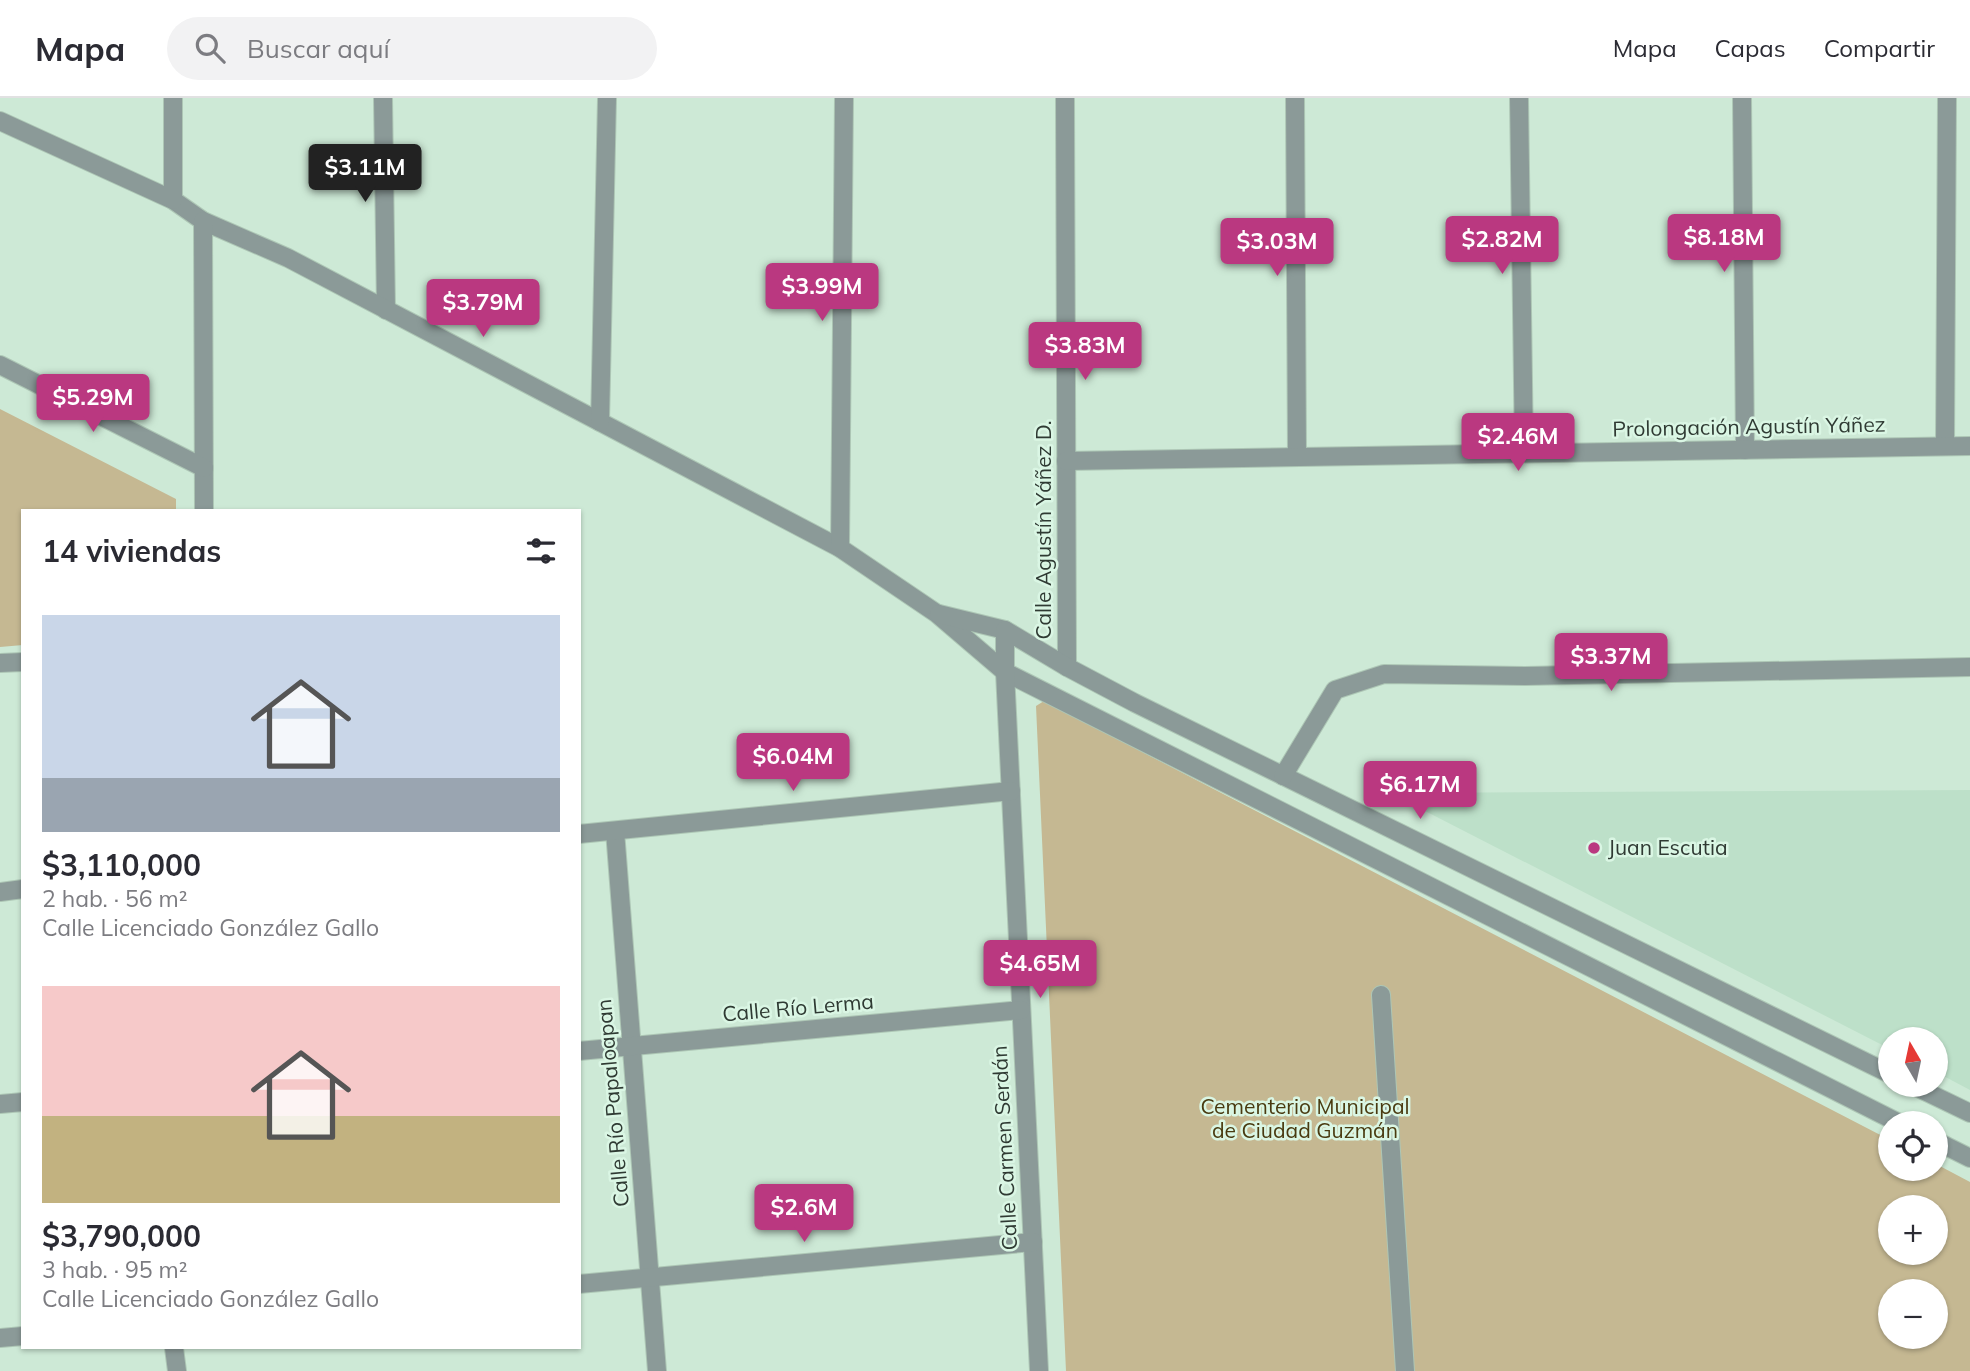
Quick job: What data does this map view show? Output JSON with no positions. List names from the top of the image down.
{
  "streets": {
    "street": [
      "Prolongación Agustín Yáñez",
      "Calle Agustín Yáñez D.",
      "Calle Río Lerma",
      "Calle Río Papaloapan",
      "Calle Carmen Serdán"
    ]
  },
  "crossings": [
    ["Prolongación Agustín Yáñez", "Calle Agustín Yáñez D."],
    ["Calle Río Lerma", "Calle Río Papaloapan"],
    ["Calle Río Lerma", "Calle Carmen Serdán"]
  ],
  "parks": ["Cementerio Municipal de Ciudad Guzmán"],
  "places": ["Juan Escutia"],
  "north": "top",
  "page": {
    "header": "Mapa",
    "search": "Buscar aquí",
    "nav": ["Mapa", "Capas", "Compartir"],
    "price": [
      "$3.11M",
      "$8.18M",
      "$2.82M",
      "$3.03M",
      "$3.99M",
      "$3.79M",
      "$3.83M",
      "$5.29M",
      "$2.46M",
      "$3.37M",
      "$6.04M",
      "$6.17M",
      "$4.65M",
      "$2.6M"
    ],
    "heading": "14 viviendas",
    "list": [
      {
        "name": "$3,110,000",
        "note": "2 hab. · 56 m² · Calle Licenciado González Gallo"
      },
      {
        "name": "$3,790,000",
        "note": "3 hab. · 95 m² · Calle Licenciado González Gallo"
      }
    ],
    "map_buttons": ["+", "−"]
  }
}
